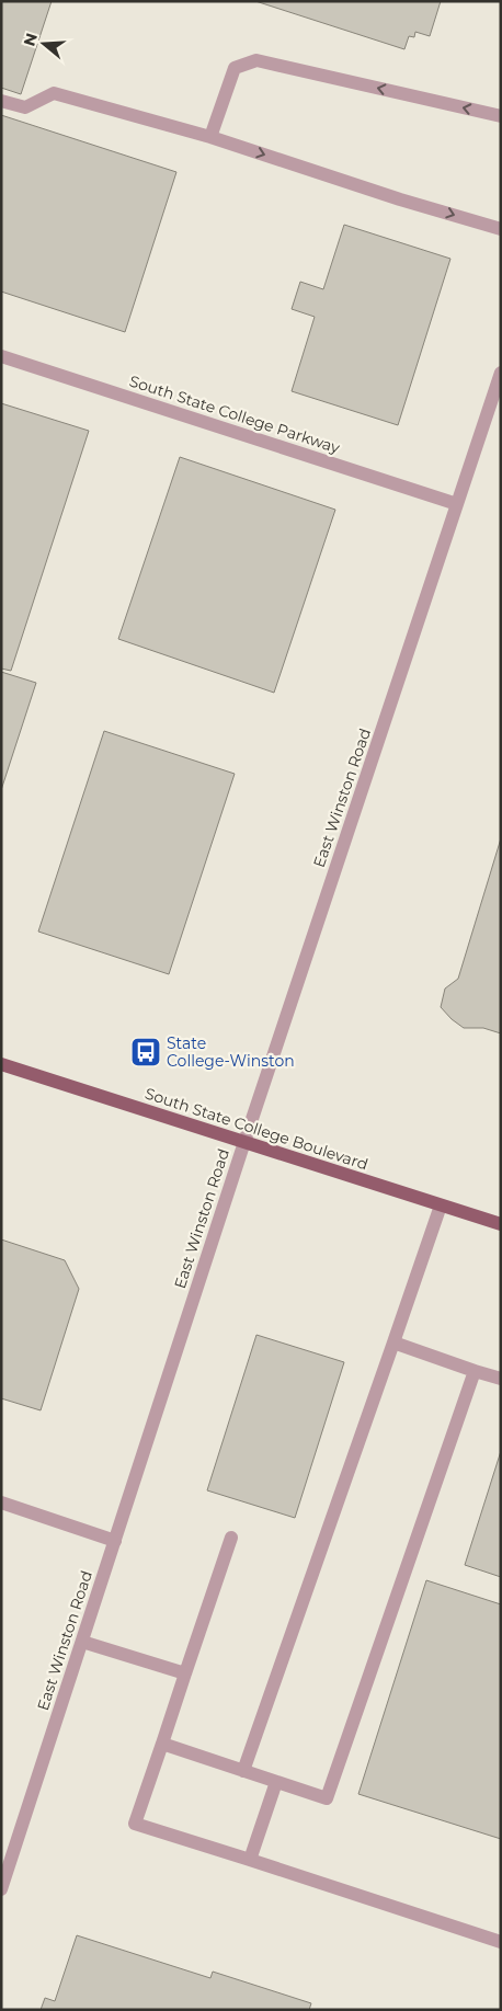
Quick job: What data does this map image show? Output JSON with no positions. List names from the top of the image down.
{
  "streets": {
    "main road": ["South State College Boulevard"],
    "street": ["South State College Parkway", "East Winston Road"]
  },
  "crossings": [
    ["South State College Parkway", "East Winston Road"],
    ["East Winston Road", "South State College Boulevard"]
  ],
  "places": {
    "bus stop": ["State College-Winston"]
  },
  "north": "left"
}
